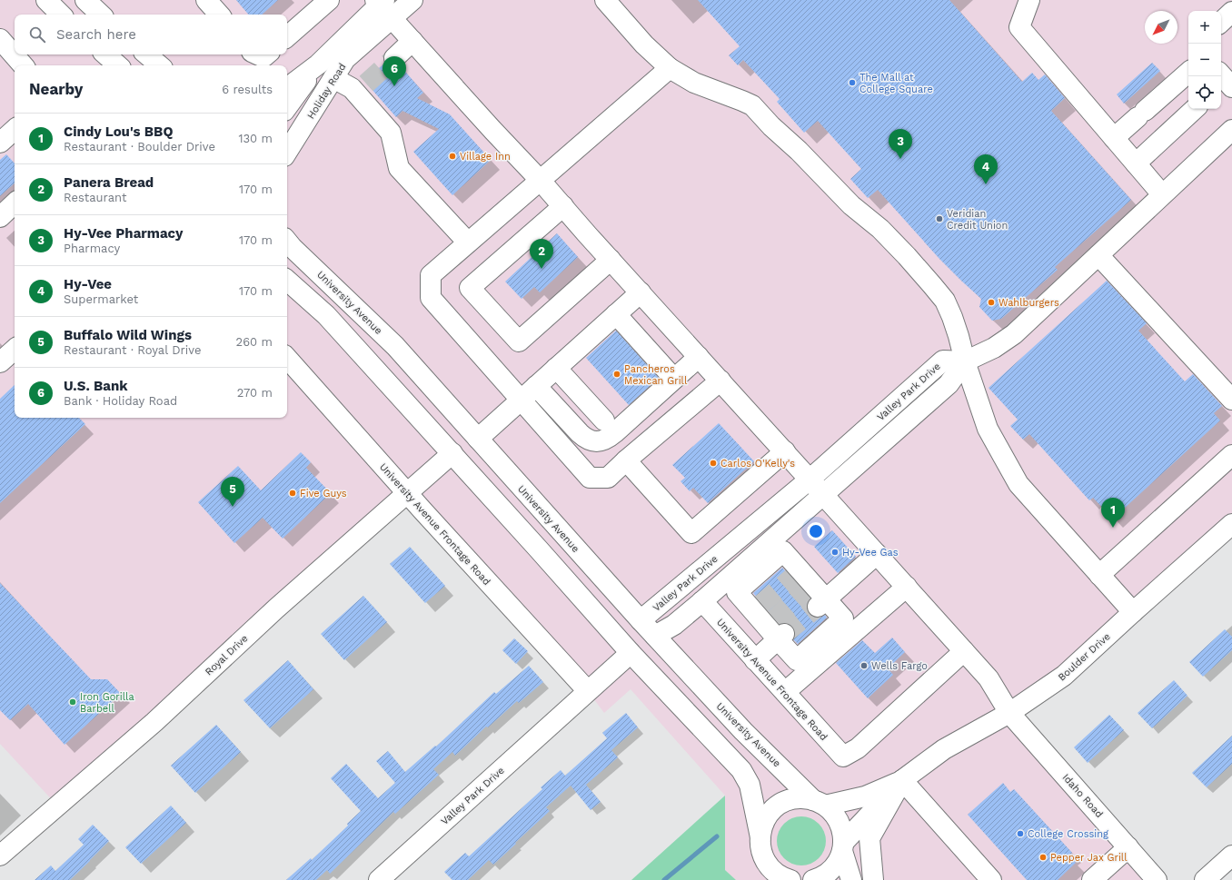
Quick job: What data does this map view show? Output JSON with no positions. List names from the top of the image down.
{
  "streets": {
    "street": [
      "Holiday Road",
      "University Avenue",
      "Valley Park Drive",
      "University Avenue Frontage Road",
      "Royal Drive",
      "Boulder Drive",
      "Idaho Road"
    ]
  },
  "crossings": [
    ["Holiday Road", "Idaho Road"],
    ["University Avenue", "Valley Park Drive"],
    ["University Avenue", "Boulder Drive"],
    ["Valley Park Drive", "University Avenue Frontage Road"],
    ["Valley Park Drive", "Idaho Road"],
    ["University Avenue Frontage Road", "Royal Drive"],
    ["University Avenue Frontage Road", "Idaho Road"],
    ["Boulder Drive", "Idaho Road"]
  ],
  "places": [
    "The Mall at College Square",
    "Village Inn",
    "Veridian Credit Union",
    "Wahlburgers",
    "Pancheros Mexican Grill",
    "Carlos O'Kelly's",
    "Five Guys",
    "Hy-Vee Gas",
    "Wells Fargo",
    "Iron Gorilla Barbell",
    "College Crossing",
    "Pepper Jax Grill"
  ],
  "north": "bottom left",
  "page": {
    "map_buttons": ["+", "−"],
    "search": "Search here",
    "pins": [
      "6",
      "3",
      "4",
      "2",
      "5",
      "1"
    ],
    "heading": ["Nearby", "6 results"],
    "list": [
      {
        "mark": "1",
        "name": "Cindy Lou's BBQ",
        "note": "Restaurant · Boulder Drive",
        "value": "130 m"
      },
      {
        "mark": "2",
        "name": "Panera Bread",
        "note": "Restaurant",
        "value": "170 m"
      },
      {
        "mark": "3",
        "name": "Hy-Vee Pharmacy",
        "note": "Pharmacy",
        "value": "170 m"
      },
      {
        "mark": "4",
        "name": "Hy-Vee",
        "note": "Supermarket",
        "value": "170 m"
      },
      {
        "mark": "5",
        "name": "Buffalo Wild Wings",
        "note": "Restaurant · Royal Drive",
        "value": "260 m"
      },
      {
        "mark": "6",
        "name": "U.S. Bank",
        "note": "Bank · Holiday Road",
        "value": "270 m"
      }
    ]
  }
}
